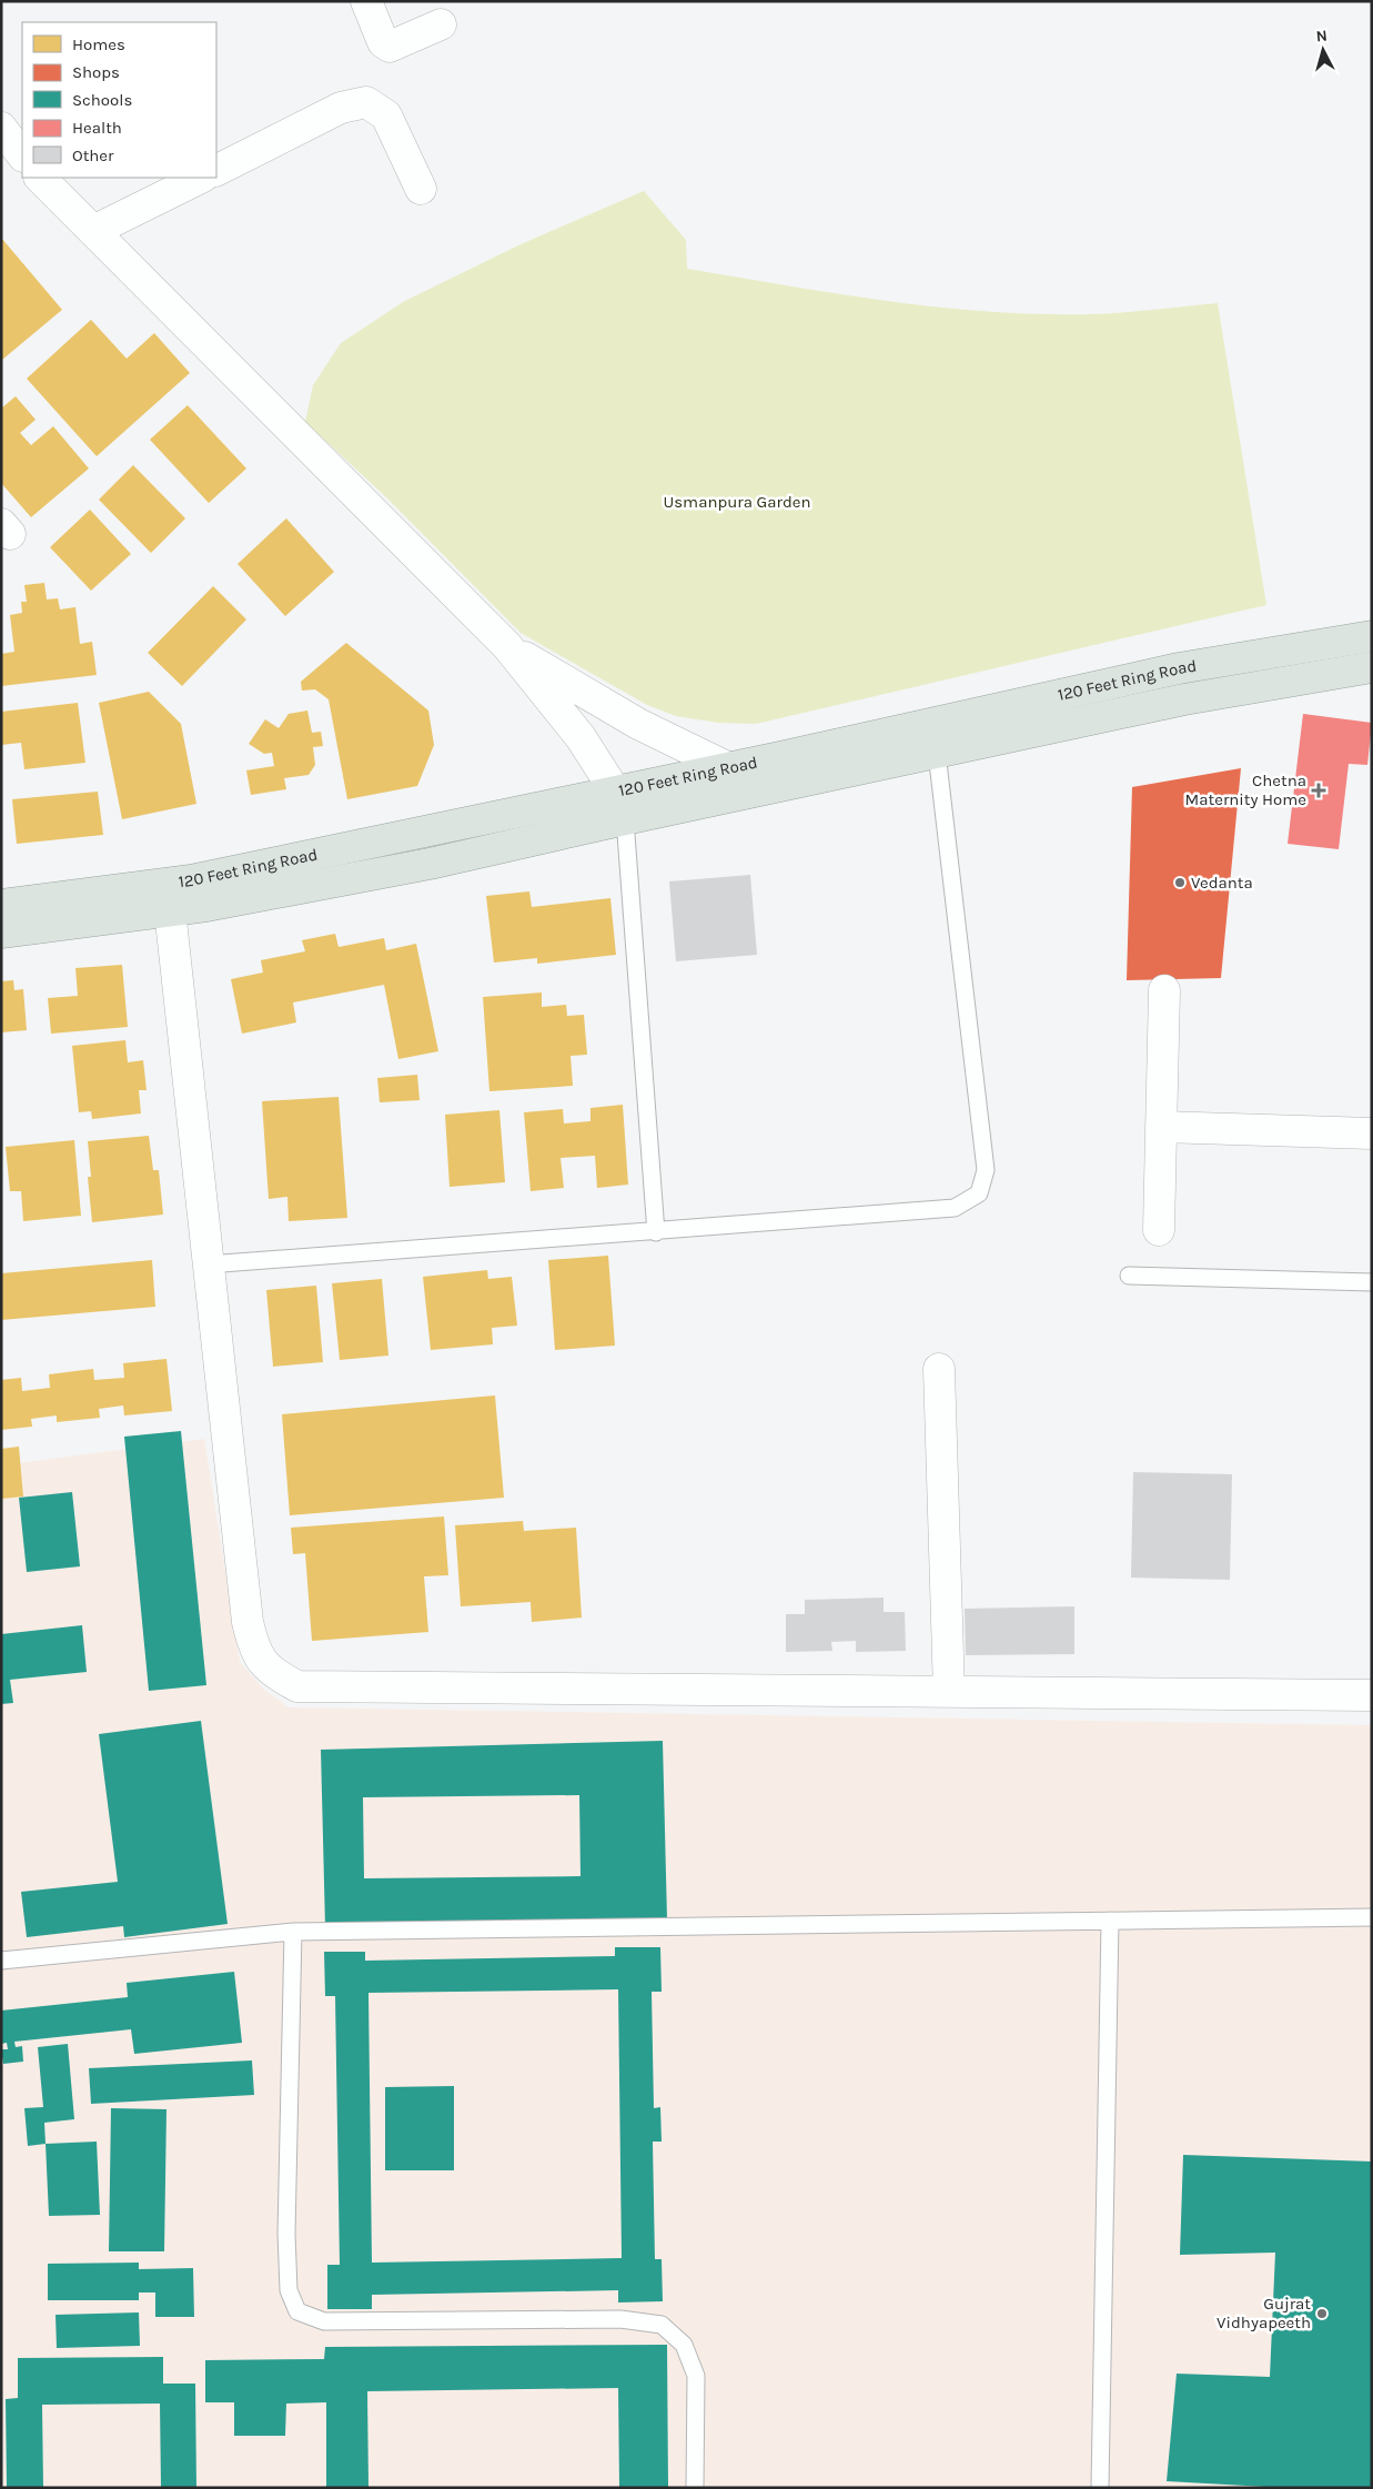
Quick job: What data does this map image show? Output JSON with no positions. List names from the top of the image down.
{
  "streets": {
    "main road": ["120 Feet Ring Road"]
  },
  "parks": ["Usmanpura Garden"],
  "places": {
    "health": ["Chetna Maternity Home"],
    "other": ["Vedanta", "Gujrat Vidhyapeeth"]
  },
  "legend": [
    "Homes",
    "Shops",
    "Schools",
    "Health",
    "Other"
  ],
  "north": "top"
}
